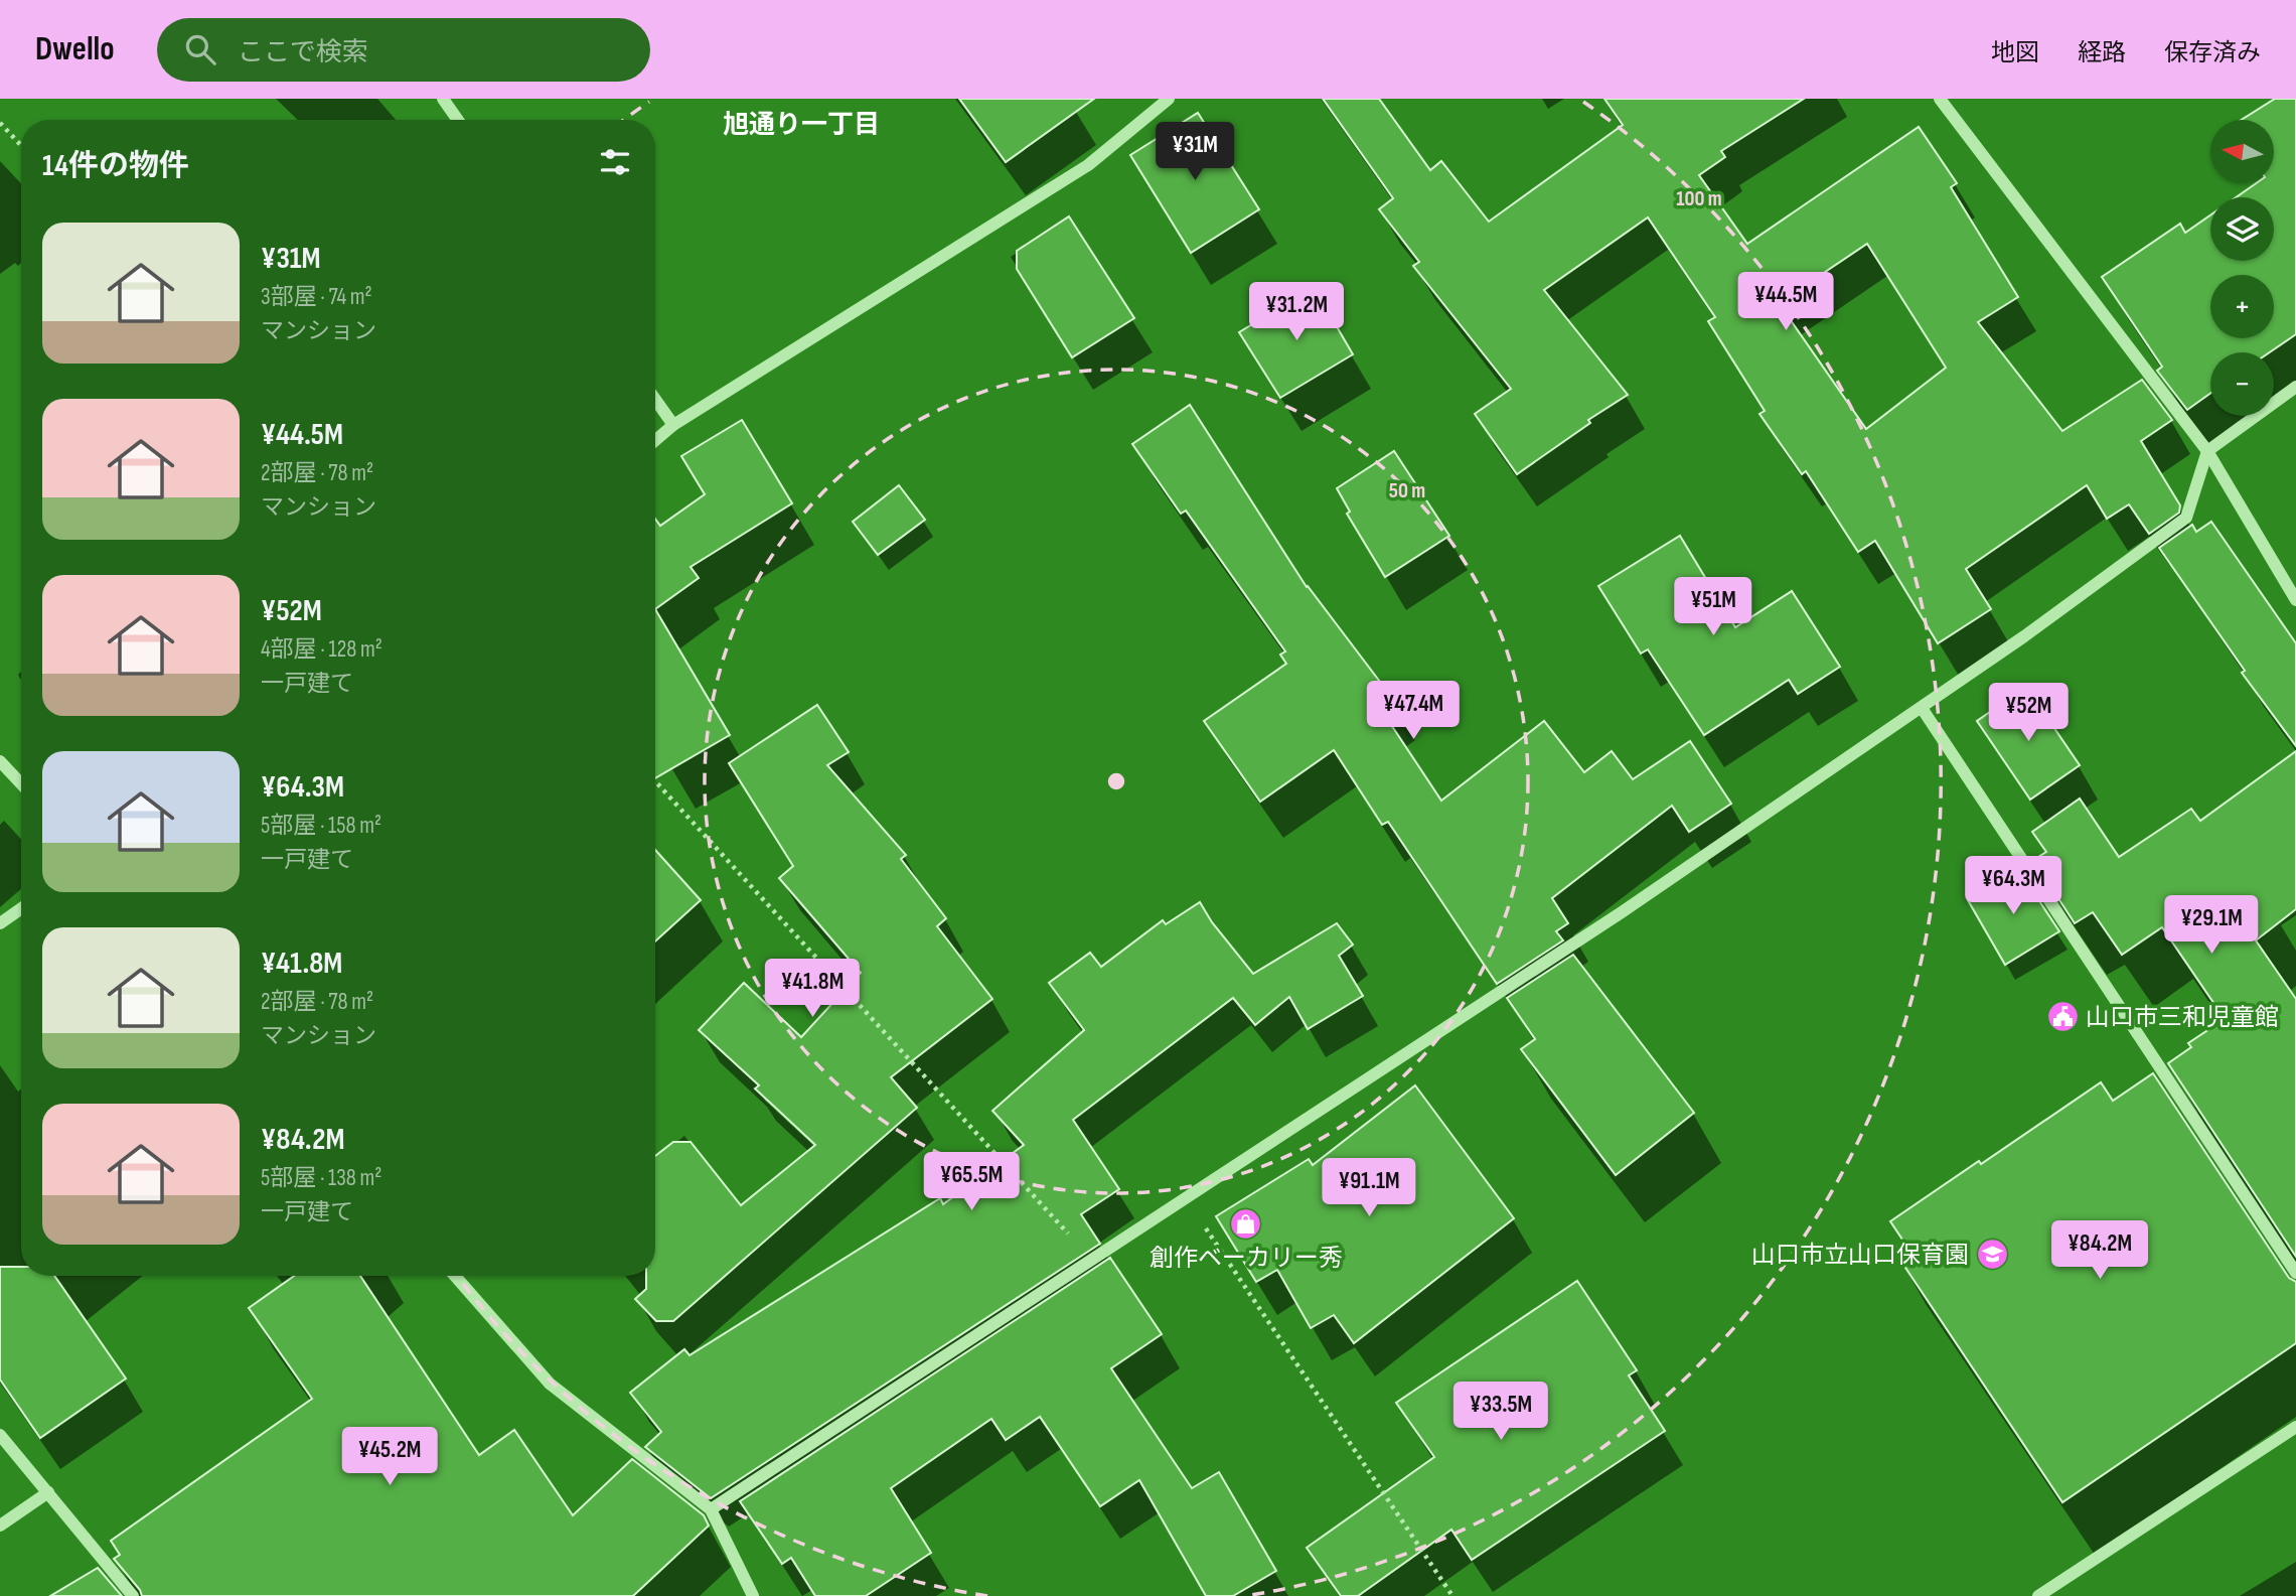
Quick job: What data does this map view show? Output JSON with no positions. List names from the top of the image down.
{
  "districts": ["旭通り一丁目"],
  "places": {
    "public building": ["山口市三和児童館"],
    "shop": ["創作ベーカリー秀"],
    "school or university": ["山口市立山口保育園"]
  },
  "north": "left",
  "page": {
    "header": "Dwello",
    "search": "ここで検索",
    "nav": ["地図", "経路", "保存済み"],
    "map_buttons": ["+", "−"],
    "heading": "14件の物件",
    "price": [
      "¥31M",
      "¥44.5M",
      "¥31.2M",
      "¥51M",
      "¥47.4M",
      "¥52M",
      "¥64.3M",
      "¥29.1M",
      "¥41.8M",
      "¥65.5M",
      "¥91.1M",
      "¥84.2M",
      "¥33.5M",
      "¥45.2M"
    ],
    "list": [
      {
        "name": "¥31M",
        "note": "3部屋 · 74 m² · マンション"
      },
      {
        "name": "¥44.5M",
        "note": "2部屋 · 78 m² · マンション"
      },
      {
        "name": "¥52M",
        "note": "4部屋 · 128 m² · 一戸建て"
      },
      {
        "name": "¥64.3M",
        "note": "5部屋 · 158 m² · 一戸建て"
      },
      {
        "name": "¥41.8M",
        "note": "2部屋 · 78 m² · マンション"
      },
      {
        "name": "¥84.2M",
        "note": "5部屋 · 138 m² · 一戸建て"
      }
    ]
  },
  "rings": ["100 m", "50 m"]
}
